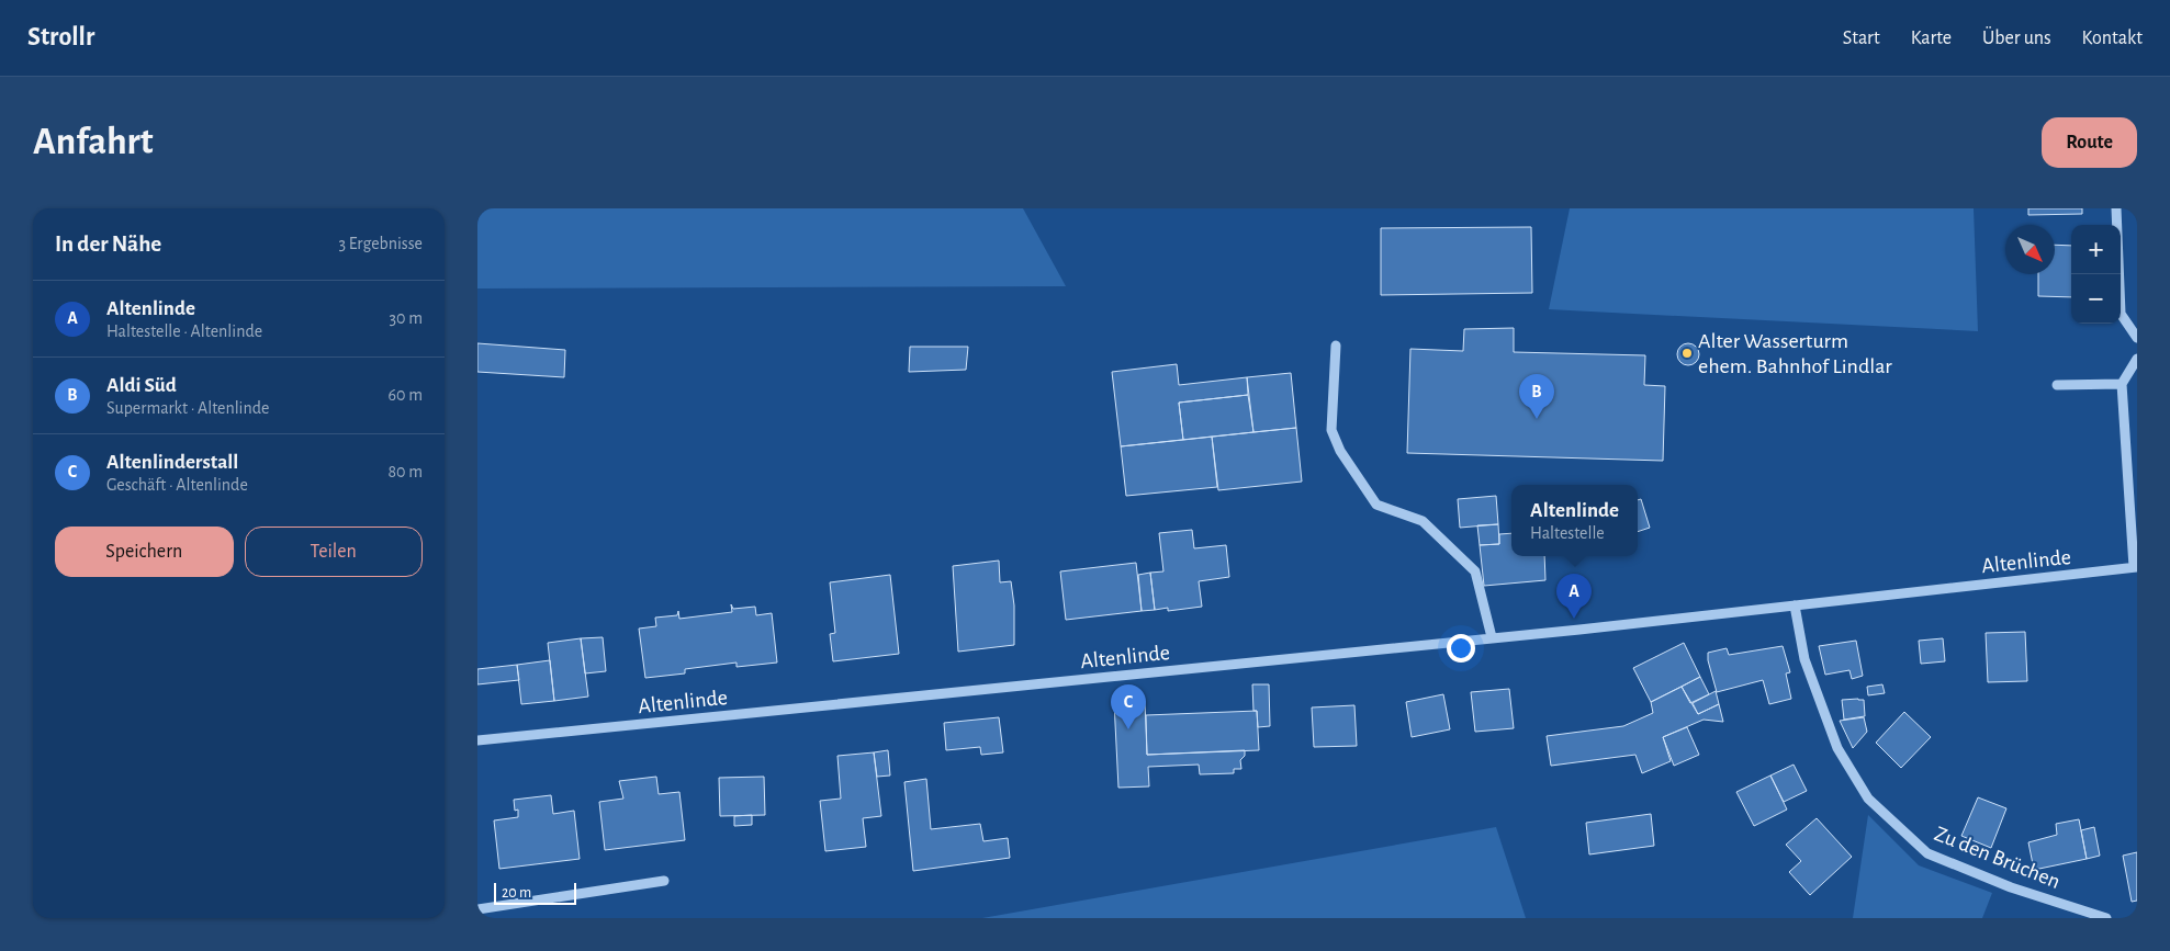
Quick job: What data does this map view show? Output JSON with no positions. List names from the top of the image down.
{
  "streets": {
    "street": ["Altenlinde", "Zu den Brüchen"]
  },
  "crossings": [
    ["Altenlinde", "Zu den Brüchen"]
  ],
  "places": ["Alter Wasserturm ehem. Bahnhof Lindlar"],
  "scale_bar": "20 m",
  "north": "bottom right",
  "page": {
    "header": "Strollr",
    "nav": [
      "Start",
      "Karte",
      "Über uns",
      "Kontakt"
    ],
    "buttons": [
      "Route",
      ["Speichern", "Teilen"]
    ],
    "title": "Anfahrt",
    "heading": ["In der Nähe", "3 Ergebnisse"],
    "map_buttons": ["+", "−"],
    "list": [
      {
        "mark": "A",
        "name": "Altenlinde",
        "note": "Haltestelle · Altenlinde",
        "value": "30 m"
      },
      {
        "mark": "B",
        "name": "Aldi Süd",
        "note": "Supermarkt · Altenlinde",
        "value": "60 m"
      },
      {
        "mark": "C",
        "name": "Altenlinderstall",
        "note": "Geschäft · Altenlinde",
        "value": "80 m"
      }
    ],
    "pins": ["B", "A", "C"],
    "popup": ["Altenlinde", "Haltestelle"],
    "scale": "20 m"
  }
}
